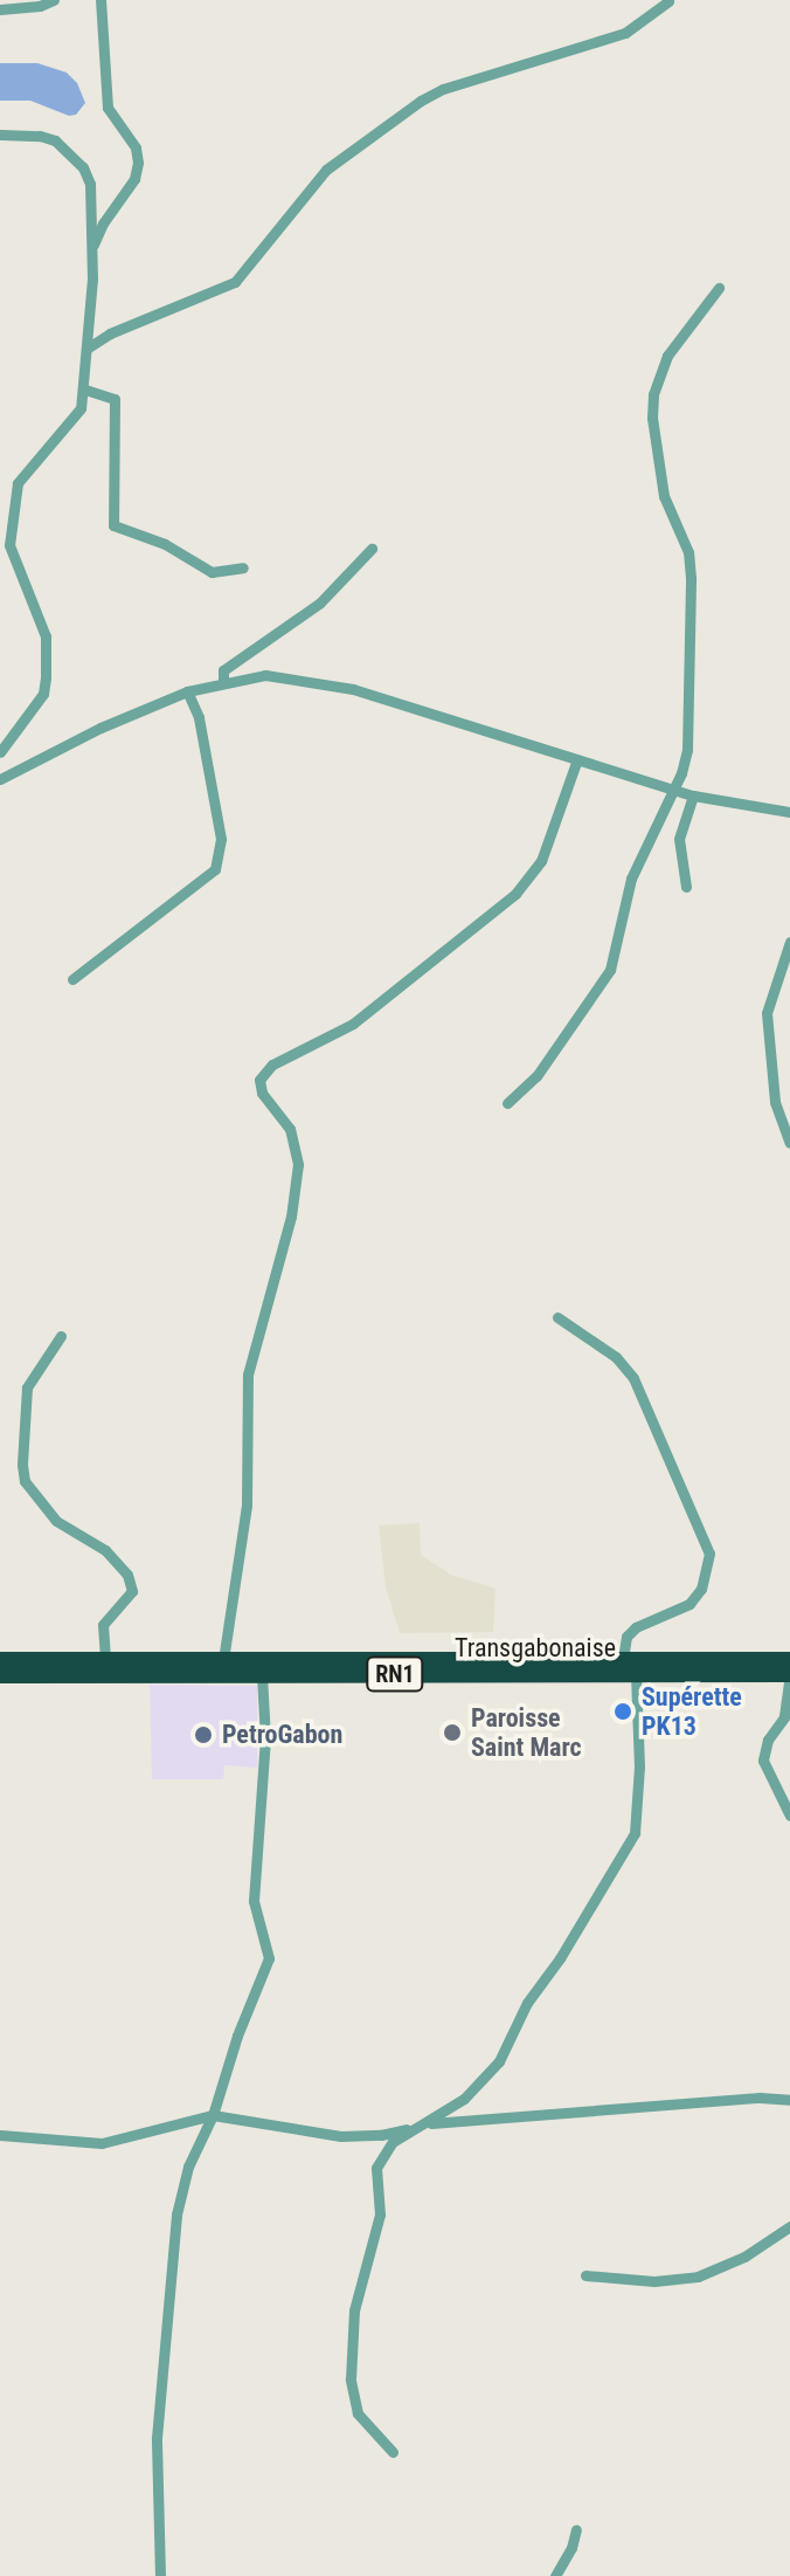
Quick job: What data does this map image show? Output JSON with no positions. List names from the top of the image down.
{
  "streets": {
    "highway": ["Transgabonaise", "RN1"]
  },
  "places": ["Supérette PK13", "Paroisse Saint Marc", "PetroGabon"]
}
